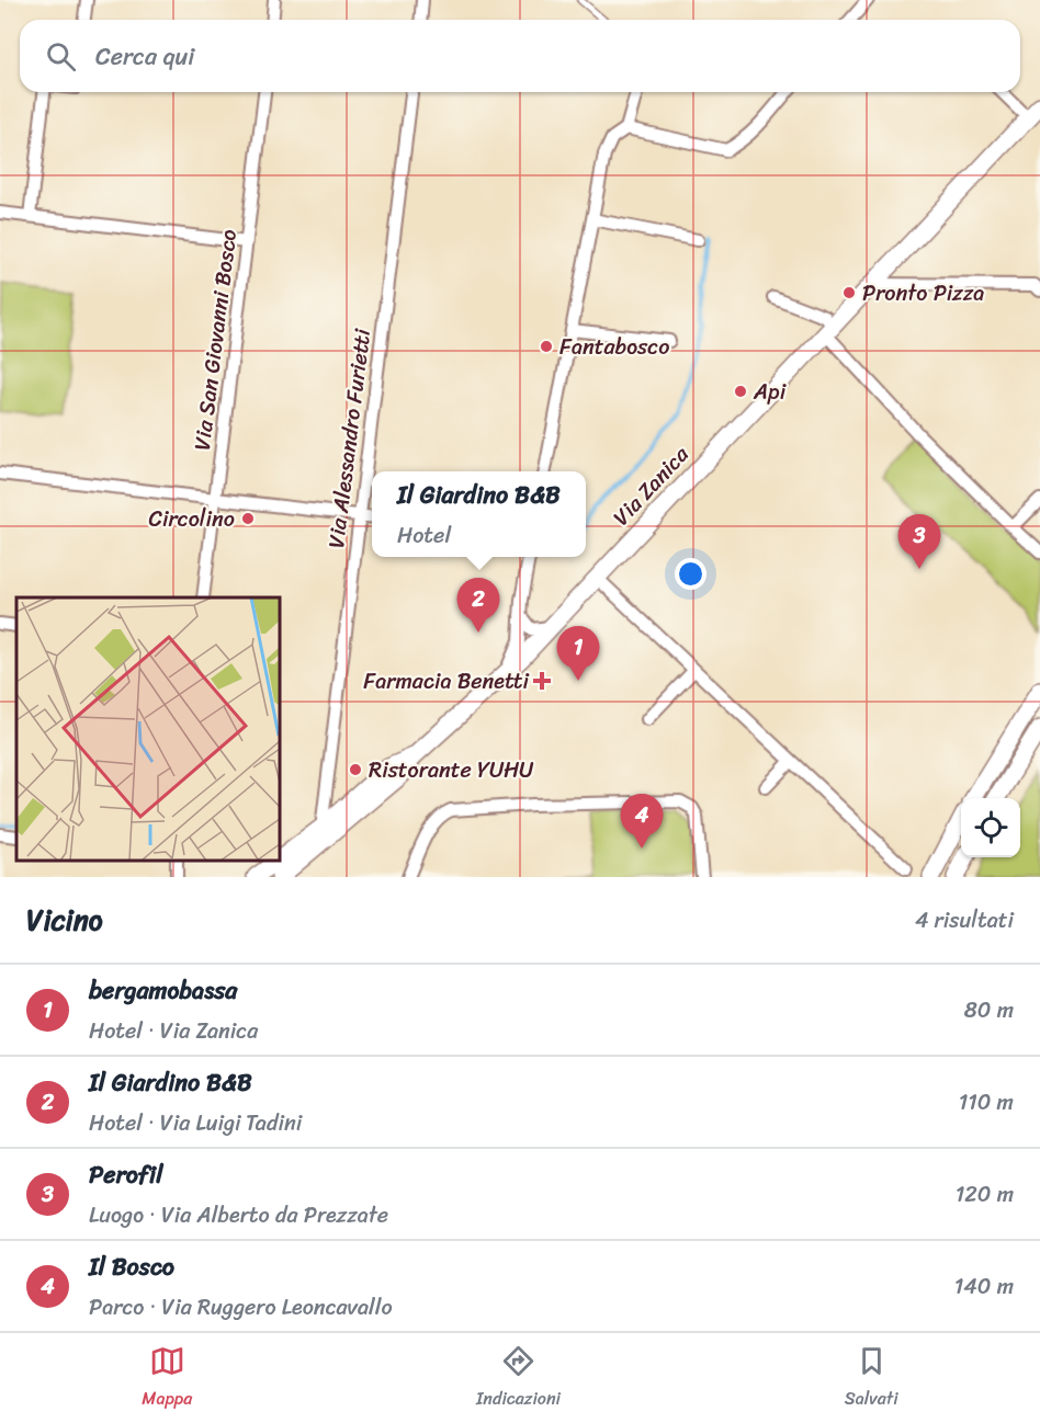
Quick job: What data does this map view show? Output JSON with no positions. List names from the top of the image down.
{
  "streets": {
    "main road": ["Via Zanica"],
    "street": ["Via San Giovanni Bosco", "Via Alessandro Furietti"]
  },
  "crossings": [
    ["Via Alessandro Furietti", "Via Zanica"]
  ],
  "places": {
    "other": [
      "Pronto Pizza",
      "Fantabosco",
      "Api",
      "Circolino",
      "Ristorante YUHU"
    ],
    "health": ["Farmacia Benetti"]
  },
  "page": {
    "search": "Cerca qui",
    "popup": ["Il Giardino B&B", "Hotel"],
    "pins": [
      "3",
      "2",
      "1",
      "4"
    ],
    "heading": ["Vicino", "4 risultati"],
    "list": [
      {
        "mark": "1",
        "name": "bergamobassa",
        "note": "Hotel · Via Zanica",
        "value": "80 m"
      },
      {
        "mark": "2",
        "name": "Il Giardino B&B",
        "note": "Hotel · Via Luigi Tadini",
        "value": "110 m"
      },
      {
        "mark": "3",
        "name": "Perofil",
        "note": "Luogo · Via Alberto da Prezzate",
        "value": "120 m"
      },
      {
        "mark": "4",
        "name": "Il Bosco",
        "note": "Parco · Via Ruggero Leoncavallo",
        "value": "140 m"
      }
    ],
    "nav": ["Mappa", "Indicazioni", "Salvati"]
  }
}
